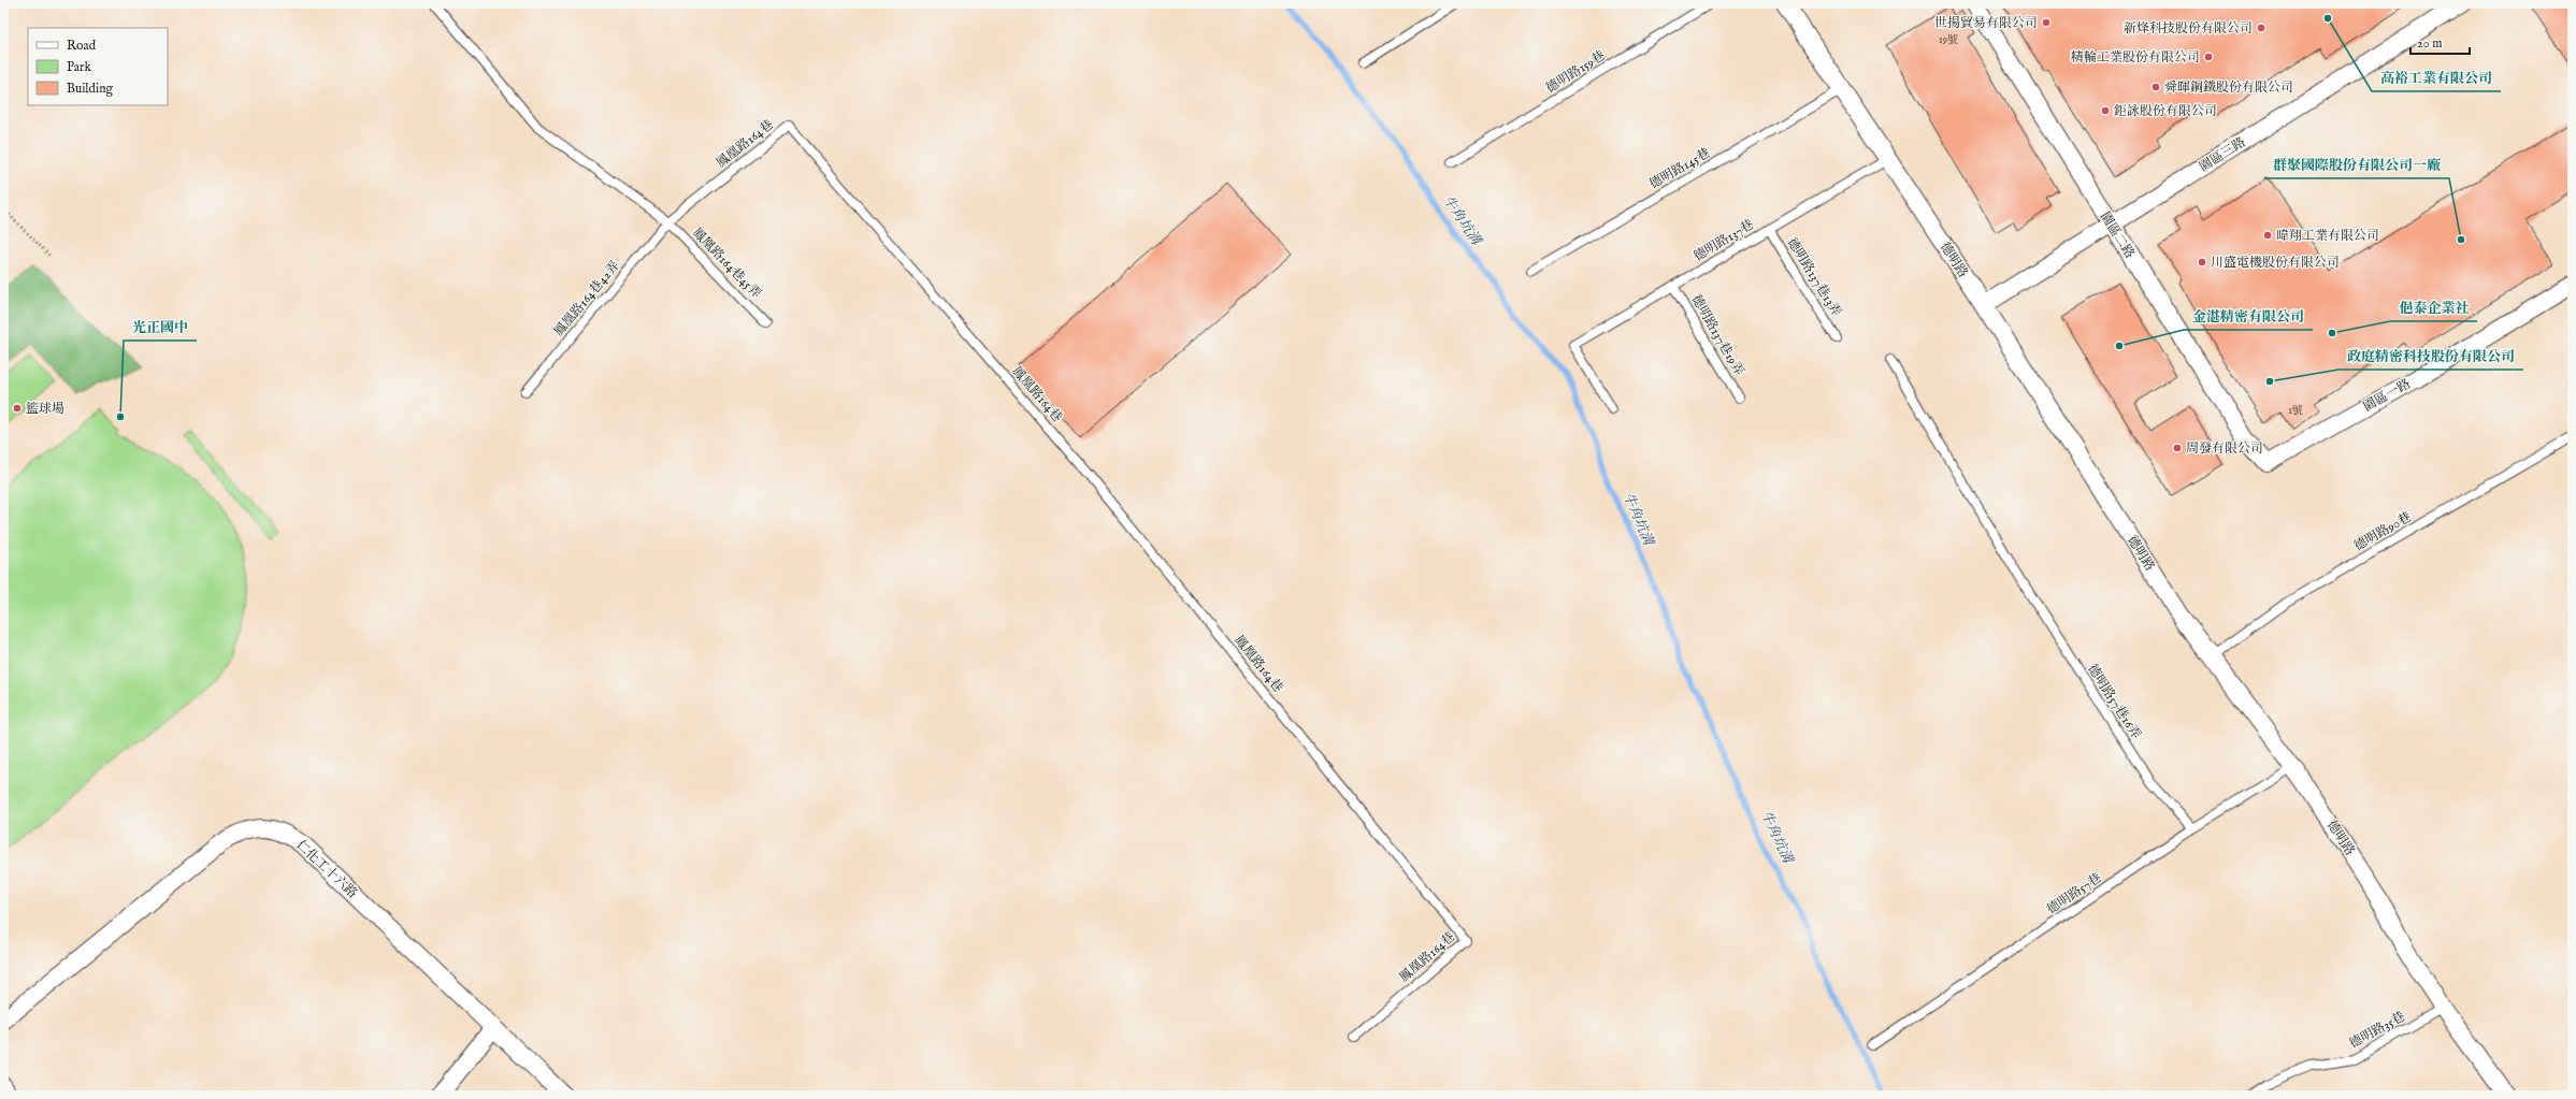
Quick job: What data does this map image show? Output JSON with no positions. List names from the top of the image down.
{
  "streets": {
    "street": [
      "園區三路",
      "園區二路",
      "德明路",
      "園區一路",
      "仁化工十六路"
    ],
    "lane": [
      "德明路159巷",
      "鳳凰路164巷",
      "德明路145巷",
      "德明路137巷",
      "鳳凰路164巷45弄",
      "德明路137巷13弄",
      "鳳凰路164巷42弄",
      "德明路137巷19弄",
      "德明路90巷",
      "德明路57巷16弄",
      "德明路57巷",
      "德明路35巷"
    ]
  },
  "crossings": [
    ["鳳凰路164巷", "鳳凰路164巷45弄"],
    ["鳳凰路164巷", "鳳凰路164巷42弄"],
    ["園區三路", "園區二路"],
    ["園區三路", "德明路"],
    ["德明路145巷", "德明路"],
    ["園區二路", "園區一路"],
    ["德明路137巷", "德明路"],
    ["德明路137巷", "德明路137巷13弄"],
    ["德明路137巷", "德明路137巷19弄"],
    ["德明路", "德明路90巷"],
    ["德明路", "德明路57巷"],
    ["德明路", "德明路35巷"],
    ["鳳凰路164巷45弄", "鳳凰路164巷42弄"],
    ["德明路57巷16弄", "德明路57巷"]
  ],
  "water": ["牛角坑溝"],
  "places": [
    "高裕工業有限公司",
    "世揚貿易有限公司",
    "新烽科技股份有限公司",
    "精輪工業股份有限公司",
    "舜暉鋼鐵股份有限公司",
    "鉅詠股份有限公司",
    "暐翔工業有限公司",
    "群聚國際股份有限公司一廠",
    "川盛電機股份有限公司",
    "俋泰企業社",
    "金湛精密有限公司",
    "政庭精密科技股份有限公司",
    "籃球場",
    "光正國中",
    "周發有限公司"
  ],
  "house_numbers": ["19號", "1號"],
  "legend": ["Road", "Park", "Building"],
  "scale_bar": "20 m"
}
